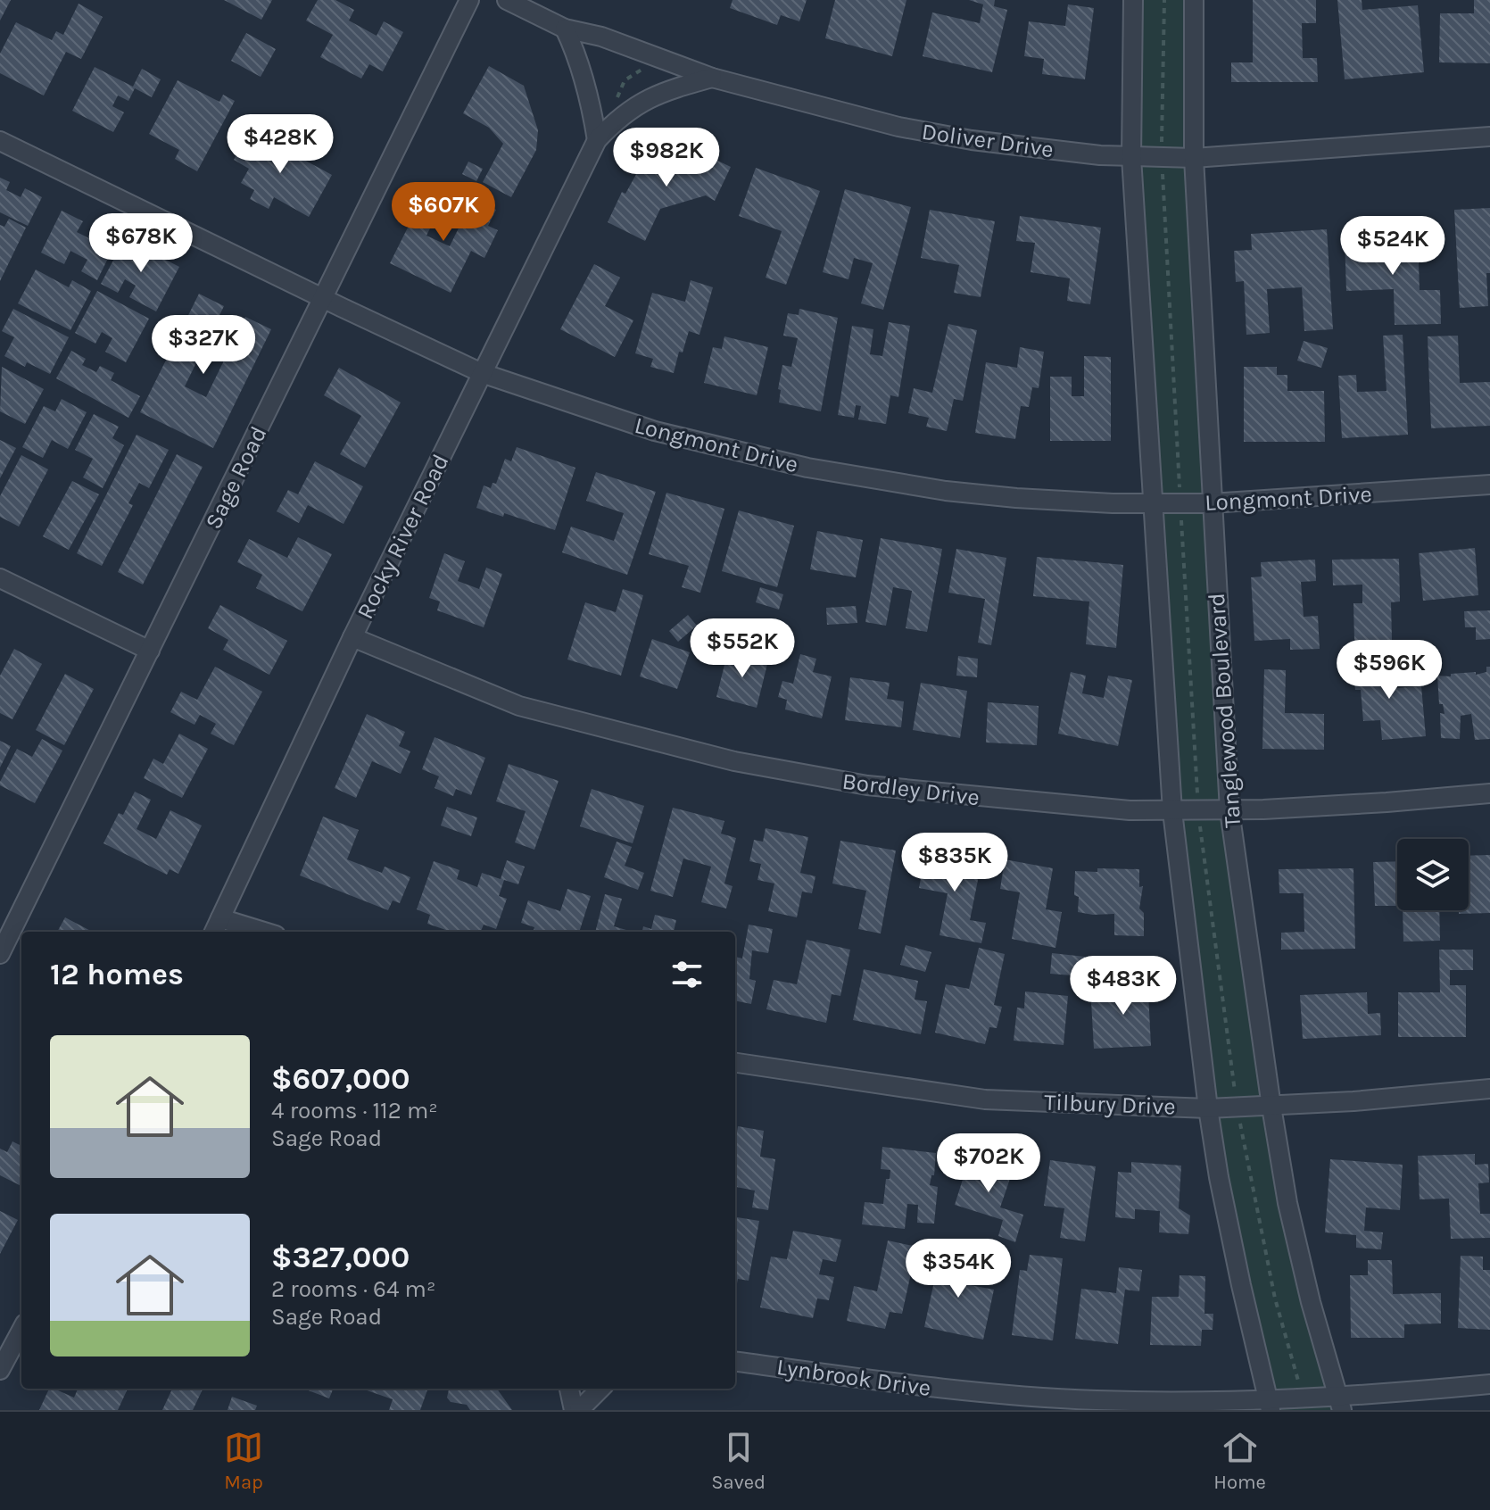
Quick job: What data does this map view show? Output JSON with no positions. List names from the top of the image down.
{
  "streets": {
    "street": [
      "Doliver Drive",
      "Longmont Drive",
      "Sage Road",
      "Rocky River Road",
      "Tanglewood Boulevard",
      "Bordley Drive",
      "Tilbury Drive",
      "Lynbrook Drive"
    ]
  },
  "crossings": [
    ["Doliver Drive", "Rocky River Road"],
    ["Doliver Drive", "Tanglewood Boulevard"],
    ["Longmont Drive", "Sage Road"],
    ["Longmont Drive", "Rocky River Road"],
    ["Longmont Drive", "Tanglewood Boulevard"],
    ["Rocky River Road", "Bordley Drive"],
    ["Tanglewood Boulevard", "Bordley Drive"],
    ["Tanglewood Boulevard", "Tilbury Drive"],
    ["Tanglewood Boulevard", "Lynbrook Drive"]
  ],
  "page": {
    "price": [
      "$428K",
      "$982K",
      "$607K",
      "$678K",
      "$524K",
      "$327K",
      "$552K",
      "$596K",
      "$835K",
      "$483K",
      "$702K",
      "$354K"
    ],
    "heading": "12 homes",
    "list": [
      {
        "name": "$607,000",
        "note": "4 rooms · 112 m² · Sage Road"
      },
      {
        "name": "$327,000",
        "note": "2 rooms · 64 m² · Sage Road"
      }
    ],
    "tabs": ["Map", "Saved", "Home"]
  }
}
